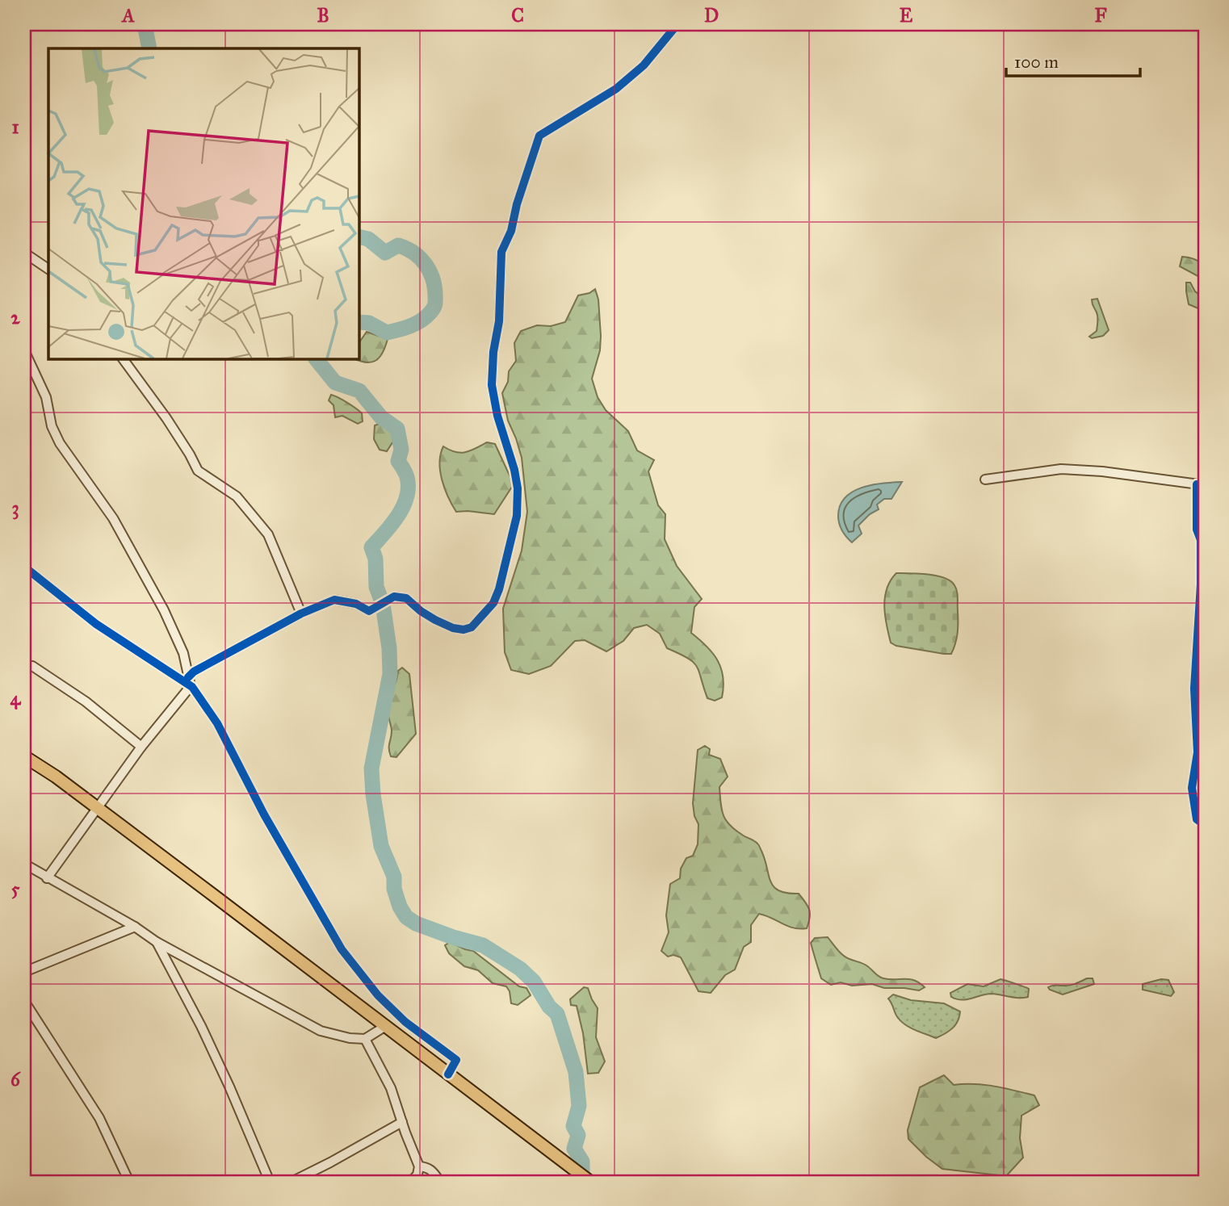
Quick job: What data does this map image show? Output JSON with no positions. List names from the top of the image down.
{
  "scale_bar": "100 m",
  "grid": {
    "columns": [
      "A",
      "B",
      "C",
      "D",
      "E",
      "F"
    ],
    "rows": [
      "1",
      "2",
      "3",
      "4",
      "5",
      "6"
    ]
  }
}
